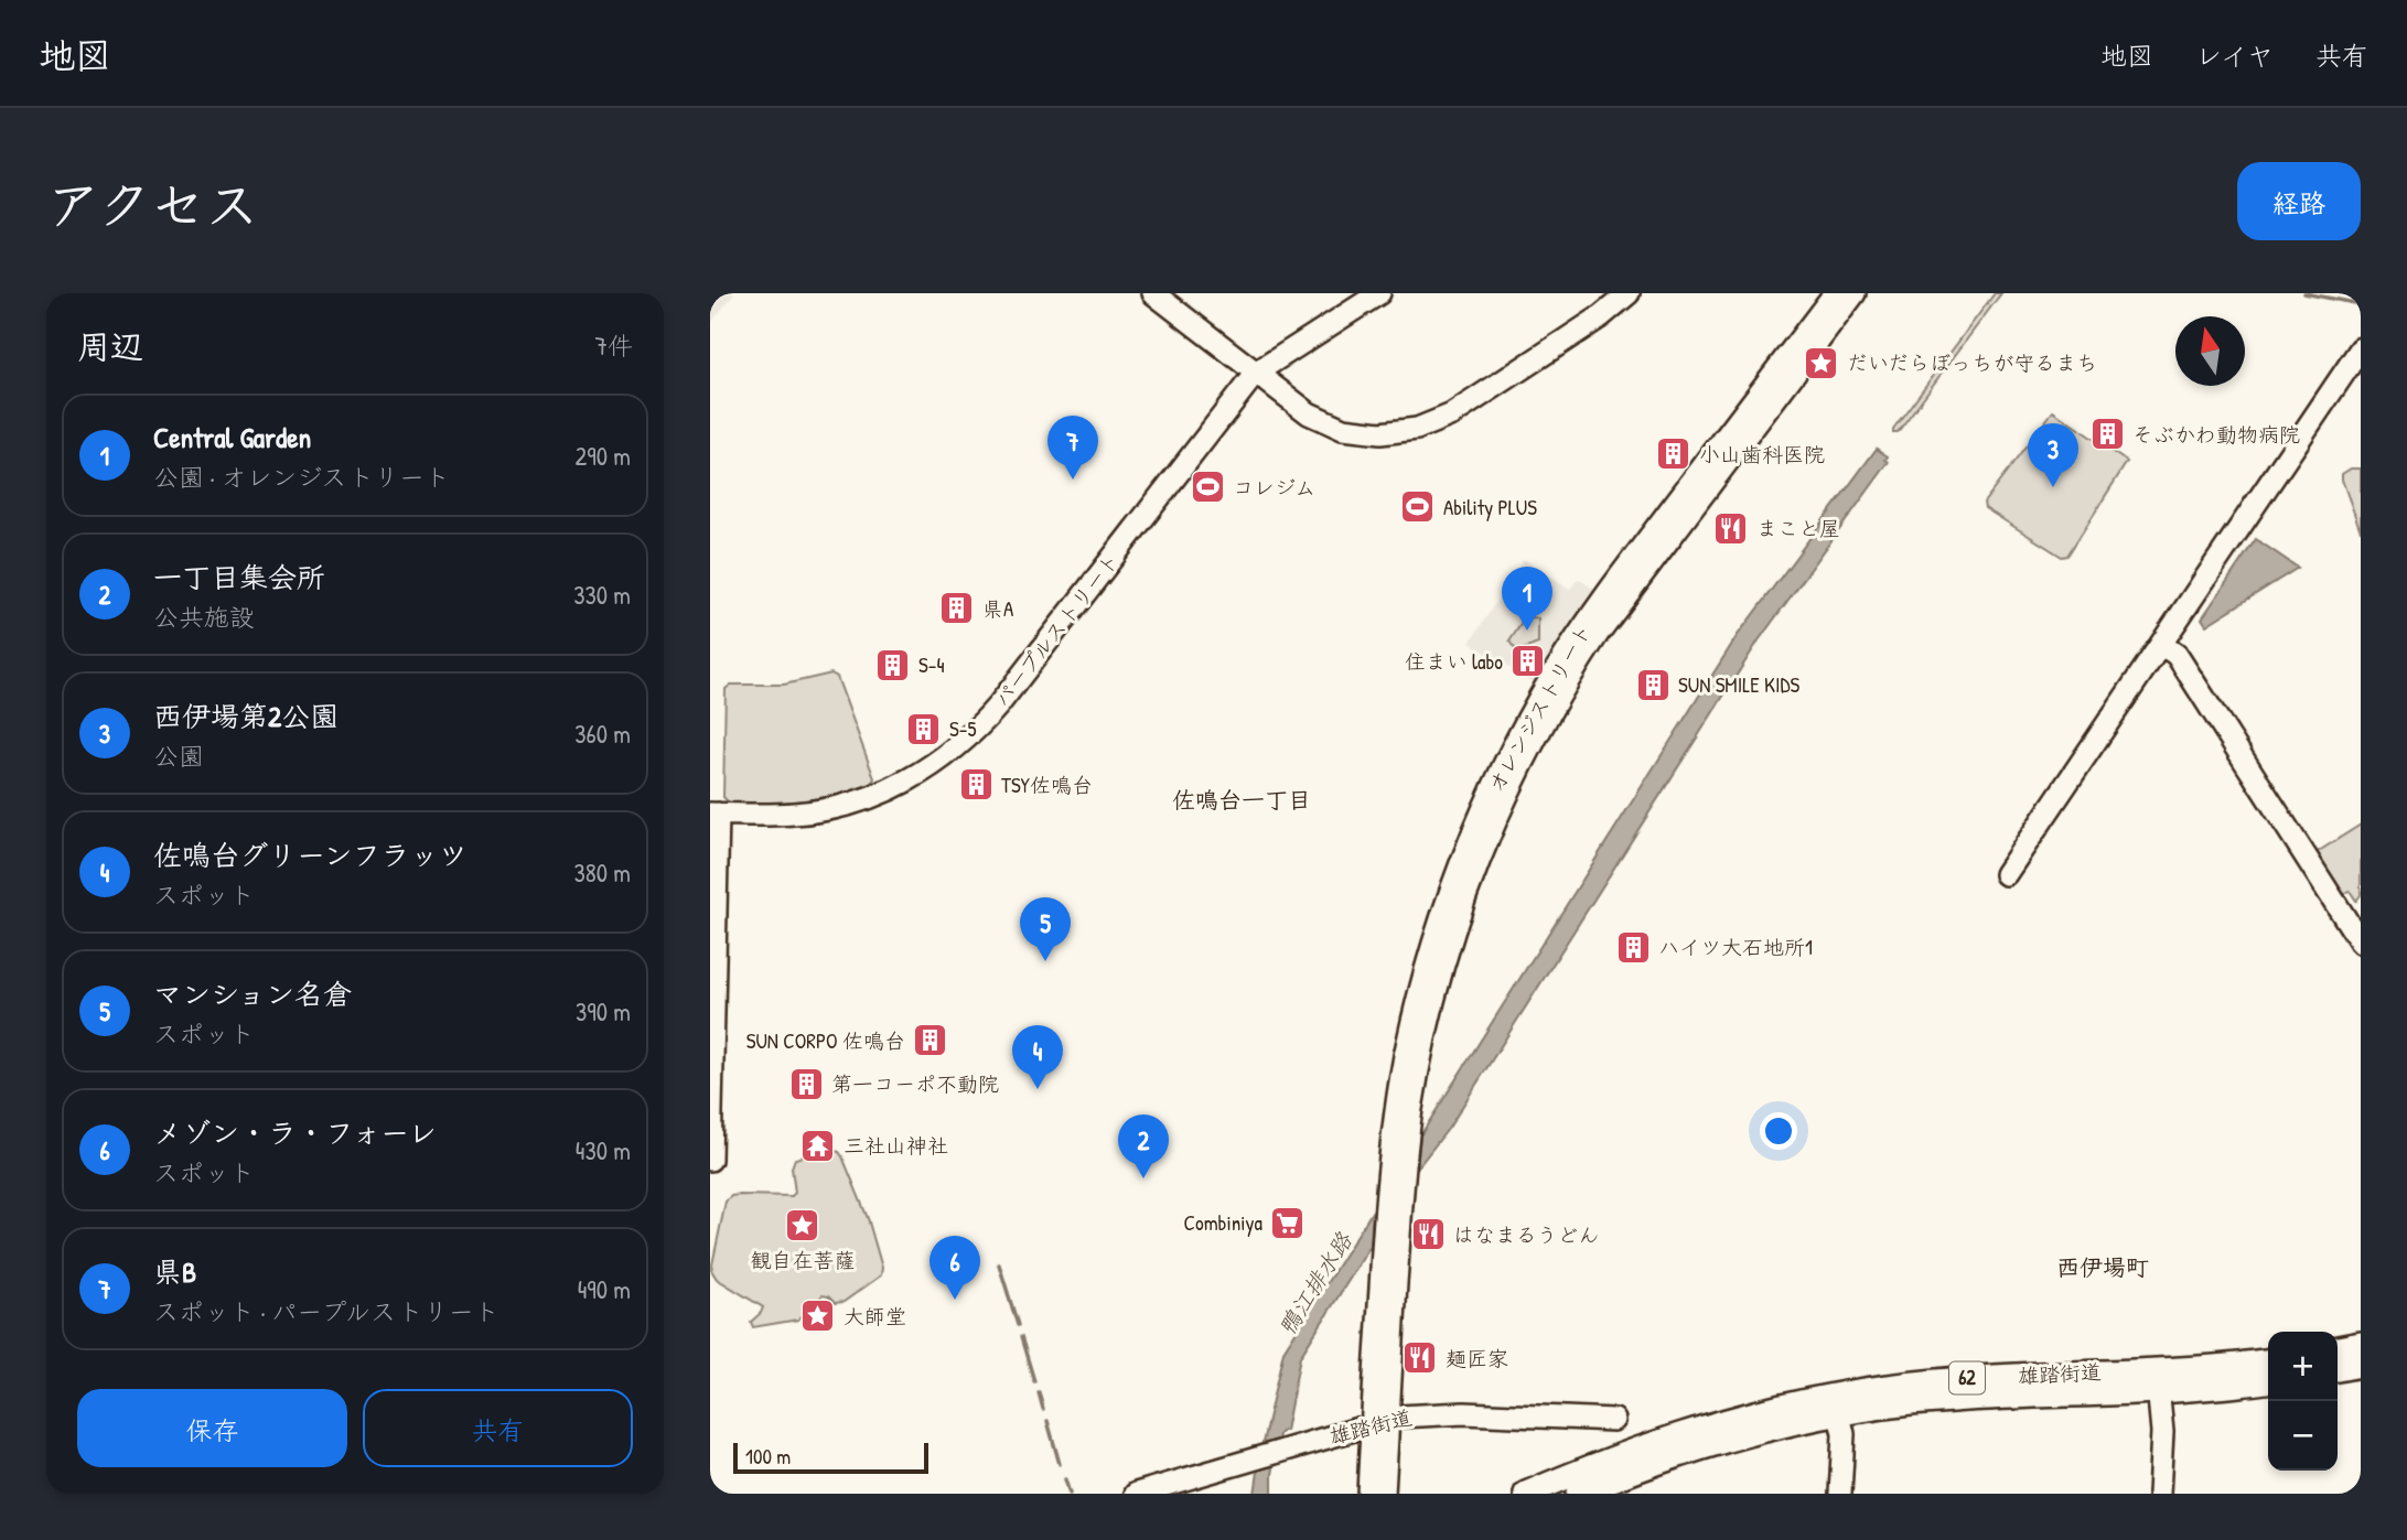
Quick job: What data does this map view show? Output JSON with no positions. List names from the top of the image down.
{
  "streets": {
    "main road": ["雄踏街道", "62"],
    "street": ["パープルストリート", "オレンジストリート"]
  },
  "crossings": [
    ["オレンジストリート", "雄踏街道"],
    ["雄踏街道", "62"]
  ],
  "districts": ["佐鳴台一丁目", "西伊場町"],
  "water": ["鴨江排水路"],
  "places": {
    "place": ["だいだらぼっちが守るまち", "観自在菩薩", "大師堂"],
    "building": [
      "そぶかわ動物病院",
      "小山歯科医院",
      "県A",
      "住まい labo",
      "S-4",
      "SUN SMILE KIDS",
      "S-5",
      "TSY佐鳴台",
      "ハイツ大石地所1",
      "SUN CORPO 佐鳴台",
      "第一コーポ不動院"
    ],
    "sports": ["コレジム", "Ability PLUS"],
    "restaurant": ["まこと屋", "はなまるうどん", "麺匠家"],
    "temple": ["三社山神社"],
    "supermarket": ["Combiniya"]
  },
  "scale_bar": "100 m",
  "north": "top",
  "page": {
    "header": "地図",
    "nav": ["地図", "レイヤ", "共有"],
    "title": "アクセス",
    "buttons": [
      "経路",
      ["保存", "共有"]
    ],
    "heading": ["周辺", "7件"],
    "list": [
      {
        "mark": "1",
        "name": "Central Garden",
        "note": "公園 · オレンジストリート",
        "value": "290 m"
      },
      {
        "mark": "2",
        "name": "一丁目集会所",
        "note": "公共施設",
        "value": "330 m"
      },
      {
        "mark": "3",
        "name": "西伊場第2公園",
        "note": "公園",
        "value": "360 m"
      },
      {
        "mark": "4",
        "name": "佐鳴台グリーンフラッツ",
        "note": "スポット",
        "value": "380 m"
      },
      {
        "mark": "5",
        "name": "マンション名倉",
        "note": "スポット",
        "value": "390 m"
      },
      {
        "mark": "6",
        "name": "メゾン・ラ・フォーレ",
        "note": "スポット",
        "value": "430 m"
      },
      {
        "mark": "7",
        "name": "県B",
        "note": "スポット · パープルストリート",
        "value": "490 m"
      }
    ],
    "pins": [
      "7",
      "3",
      "1",
      "5",
      "4",
      "2",
      "6"
    ],
    "map_buttons": ["+", "−"],
    "scale": "100 m"
  }
}
